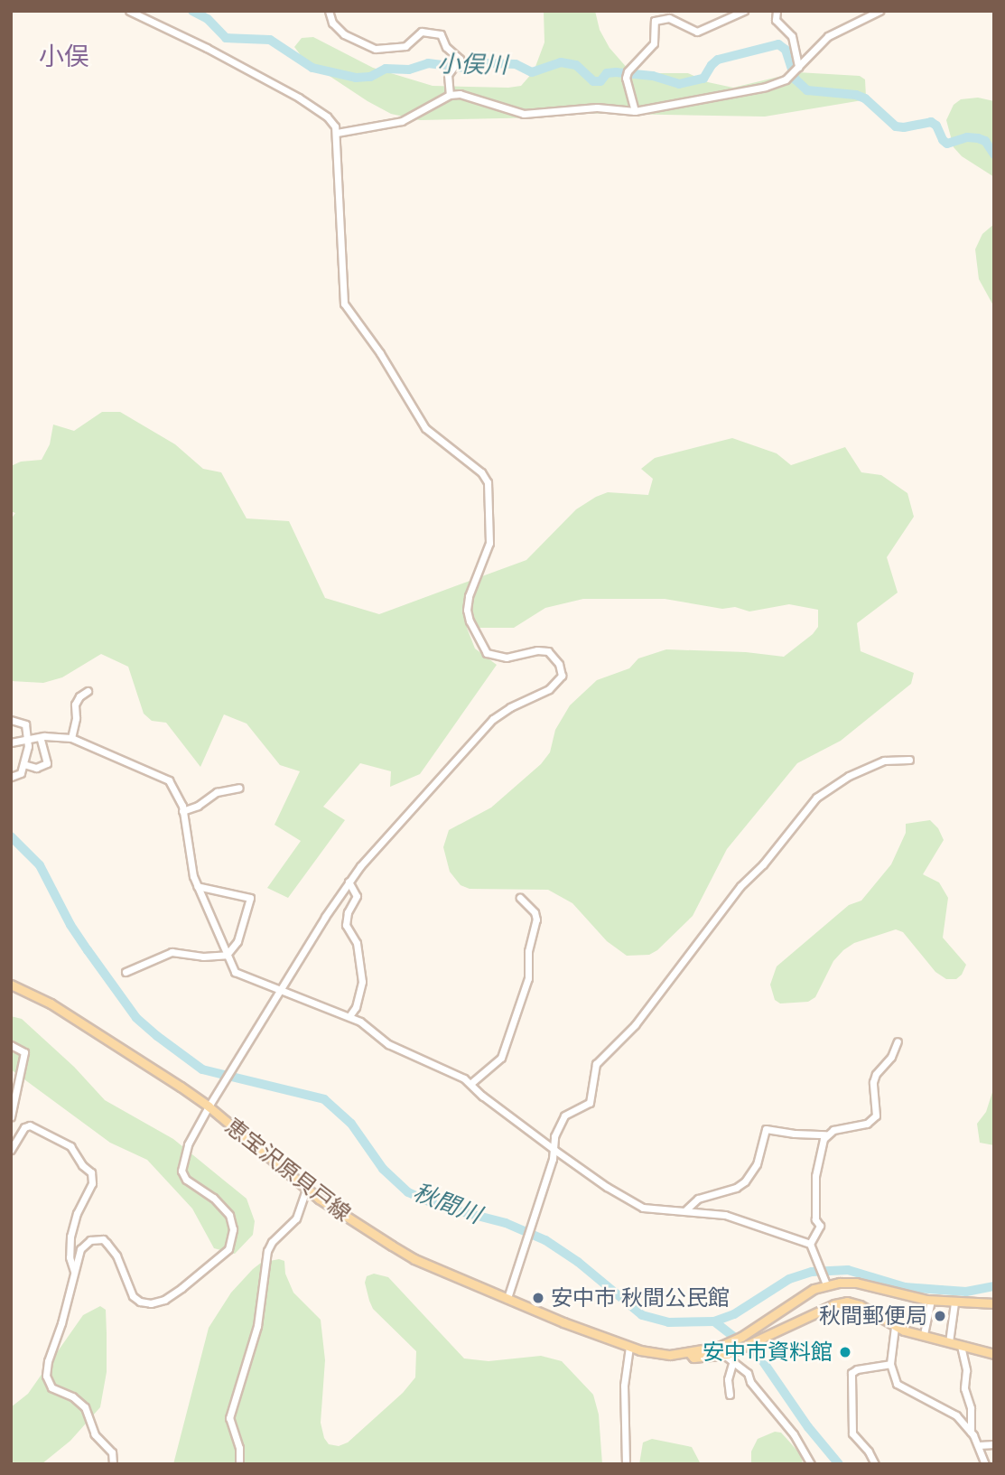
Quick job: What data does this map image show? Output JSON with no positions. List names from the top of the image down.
{
  "streets": {
    "main road": ["恵宝沢原貝戸線"]
  },
  "districts": ["小俣"],
  "water": ["小俣川", "秋間川"],
  "places": ["安中市 秋間公民館", "秋間郵便局", "安中市資料館"]
}
